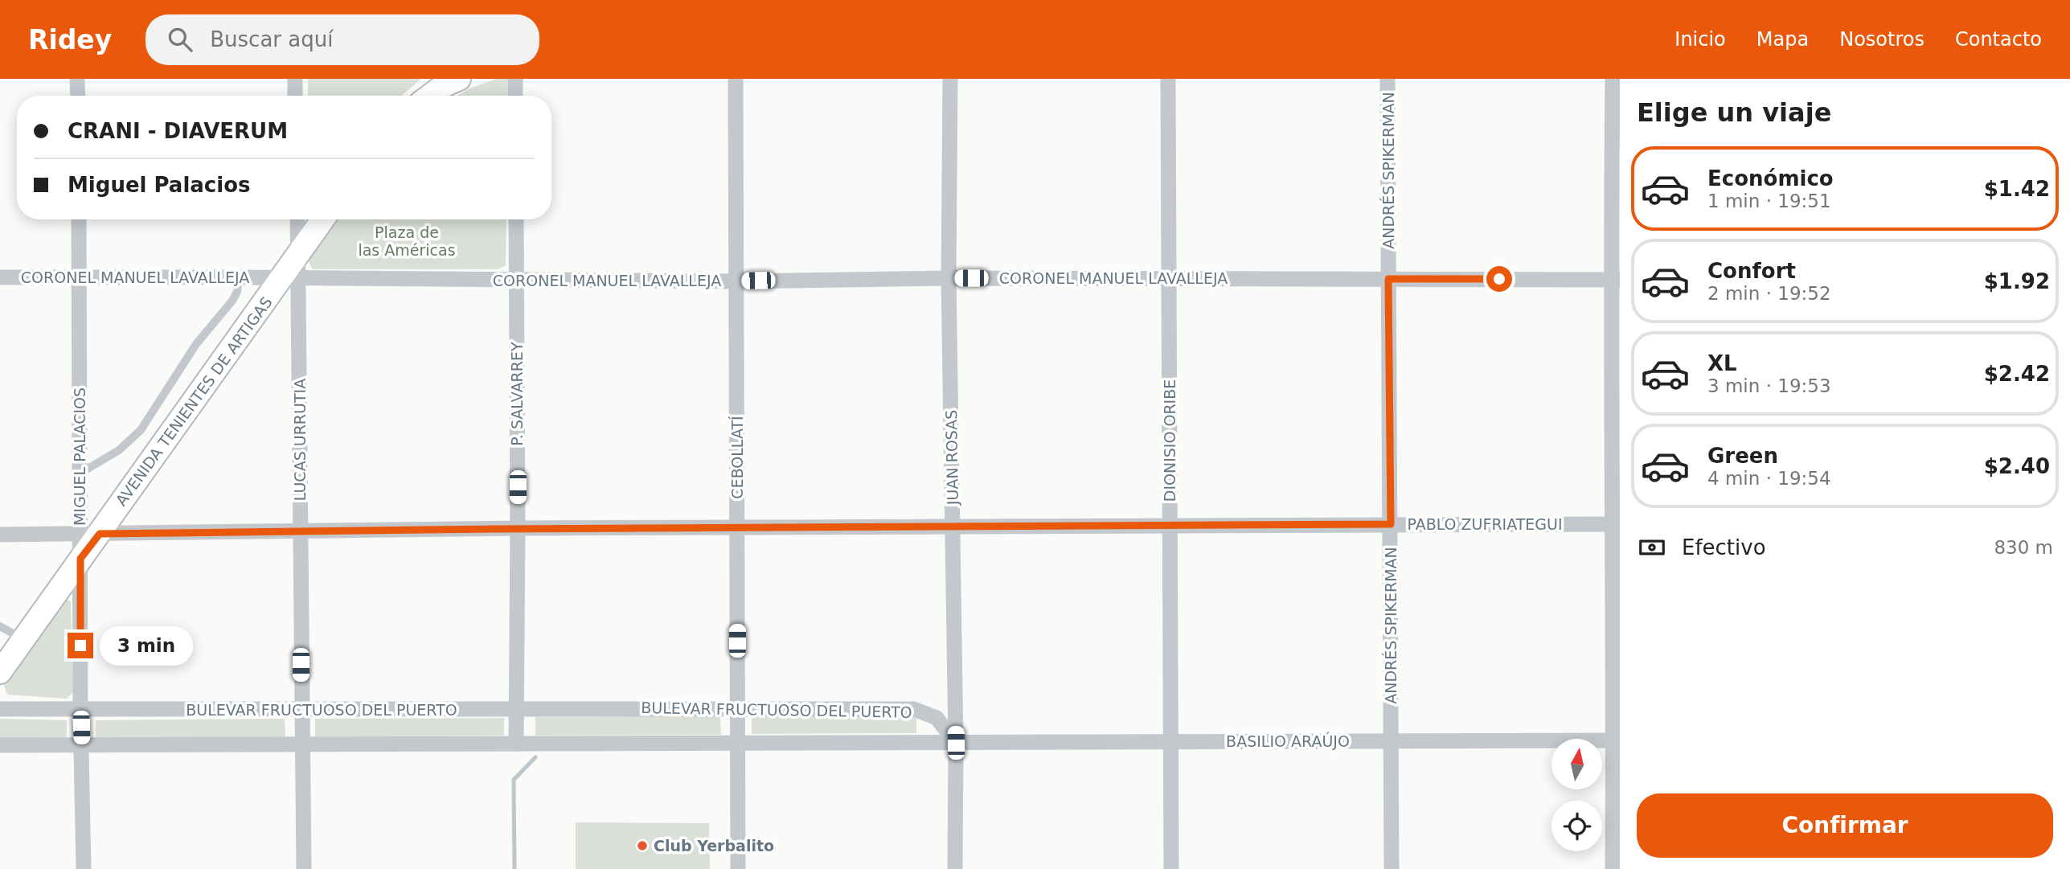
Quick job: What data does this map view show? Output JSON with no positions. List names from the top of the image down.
{
  "streets": {
    "street": [
      "ANDRÉS SPIKERMAN",
      "CORONEL MANUEL LAVALLEJA",
      "P. SALVARREY",
      "AVENIDA TENIENTES DE ARTIGAS",
      "LUCAS URRUTIA",
      "DIONISIO ORIBE",
      "MIGUEL PALACIOS",
      "CEBOLLATÍ",
      "JUAN ROSAS",
      "PABLO ZUFRIATEGUI",
      "BULEVAR FRUCTUOSO DEL PUERTO",
      "BASILIO ARAÚJO"
    ]
  },
  "crossings": [
    ["ANDRÉS SPIKERMAN", "CORONEL MANUEL LAVALLEJA"],
    ["ANDRÉS SPIKERMAN", "PABLO ZUFRIATEGUI"],
    ["ANDRÉS SPIKERMAN", "BASILIO ARAÚJO"],
    ["CORONEL MANUEL LAVALLEJA", "P. SALVARREY"],
    ["CORONEL MANUEL LAVALLEJA", "AVENIDA TENIENTES DE ARTIGAS"],
    ["CORONEL MANUEL LAVALLEJA", "LUCAS URRUTIA"],
    ["CORONEL MANUEL LAVALLEJA", "DIONISIO ORIBE"],
    ["CORONEL MANUEL LAVALLEJA", "MIGUEL PALACIOS"],
    ["CORONEL MANUEL LAVALLEJA", "CEBOLLATÍ"],
    ["CORONEL MANUEL LAVALLEJA", "JUAN ROSAS"],
    ["P. SALVARREY", "PABLO ZUFRIATEGUI"],
    ["P. SALVARREY", "BULEVAR FRUCTUOSO DEL PUERTO"],
    ["AVENIDA TENIENTES DE ARTIGAS", "LUCAS URRUTIA"],
    ["AVENIDA TENIENTES DE ARTIGAS", "MIGUEL PALACIOS"],
    ["AVENIDA TENIENTES DE ARTIGAS", "PABLO ZUFRIATEGUI"],
    ["LUCAS URRUTIA", "PABLO ZUFRIATEGUI"],
    ["LUCAS URRUTIA", "BULEVAR FRUCTUOSO DEL PUERTO"],
    ["DIONISIO ORIBE", "PABLO ZUFRIATEGUI"],
    ["DIONISIO ORIBE", "BASILIO ARAÚJO"],
    ["MIGUEL PALACIOS", "PABLO ZUFRIATEGUI"],
    ["CEBOLLATÍ", "PABLO ZUFRIATEGUI"],
    ["CEBOLLATÍ", "BULEVAR FRUCTUOSO DEL PUERTO"],
    ["JUAN ROSAS", "PABLO ZUFRIATEGUI"],
    ["JUAN ROSAS", "BULEVAR FRUCTUOSO DEL PUERTO"],
    ["JUAN ROSAS", "BASILIO ARAÚJO"],
    ["BULEVAR FRUCTUOSO DEL PUERTO", "BASILIO ARAÚJO"]
  ],
  "parks": ["Plaza de las Américas"],
  "places": ["Club Yerbalito"],
  "north": "top",
  "page": {
    "header": "Ridey",
    "search": "Buscar aquí",
    "nav": [
      "Inicio",
      "Mapa",
      "Nosotros",
      "Contacto"
    ],
    "heading": "Elige un viaje",
    "banner": ["CRANI - DIAVERUM", "Miguel Palacios"],
    "list": [
      {
        "name": "Económico",
        "note": "1 min · 19:51",
        "value": "$1.42"
      },
      {
        "name": "Confort",
        "note": "2 min · 19:52",
        "value": "$1.92"
      },
      {
        "name": "XL",
        "note": "3 min · 19:53",
        "value": "$2.42"
      },
      {
        "name": "Green",
        "note": "4 min · 19:54",
        "value": "$2.40"
      }
    ],
    "pay": ["Efectivo", "830 m"],
    "bubble": "3 min",
    "buttons": "Confirmar"
  }
}
